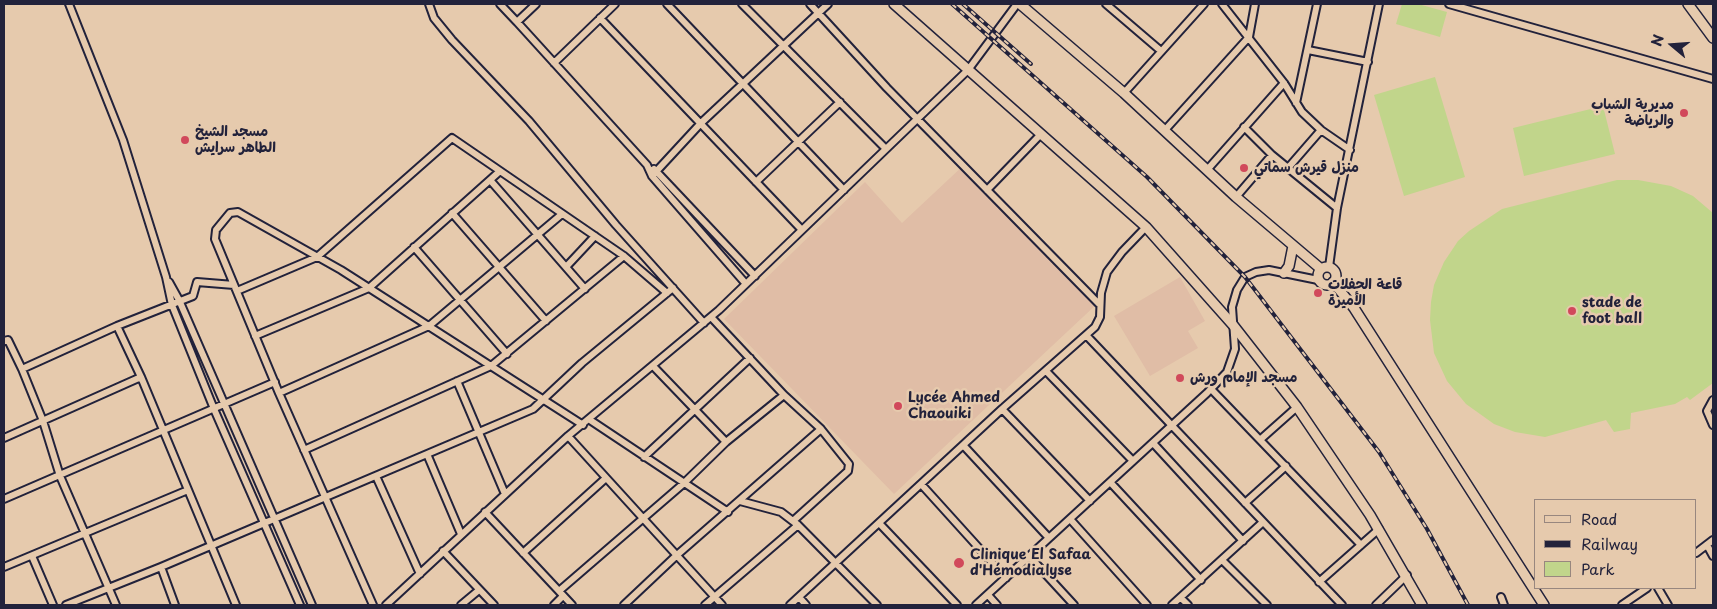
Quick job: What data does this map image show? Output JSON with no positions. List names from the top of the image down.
{
  "places": [
    "مديرية الشباب والرياضة",
    "مسجد الشيخ الطاهر سرايش",
    "منزل قيرش سماتي",
    "قاعة الحفلات الأميرة",
    "stade de foot ball",
    "مسجد الإمام ورش",
    "Lycée Ahmed Chaouiki",
    "Clinique El Safaa d'Hémodialyse"
  ],
  "legend": ["Road", "Railway", "Park"],
  "north": "left"
}
